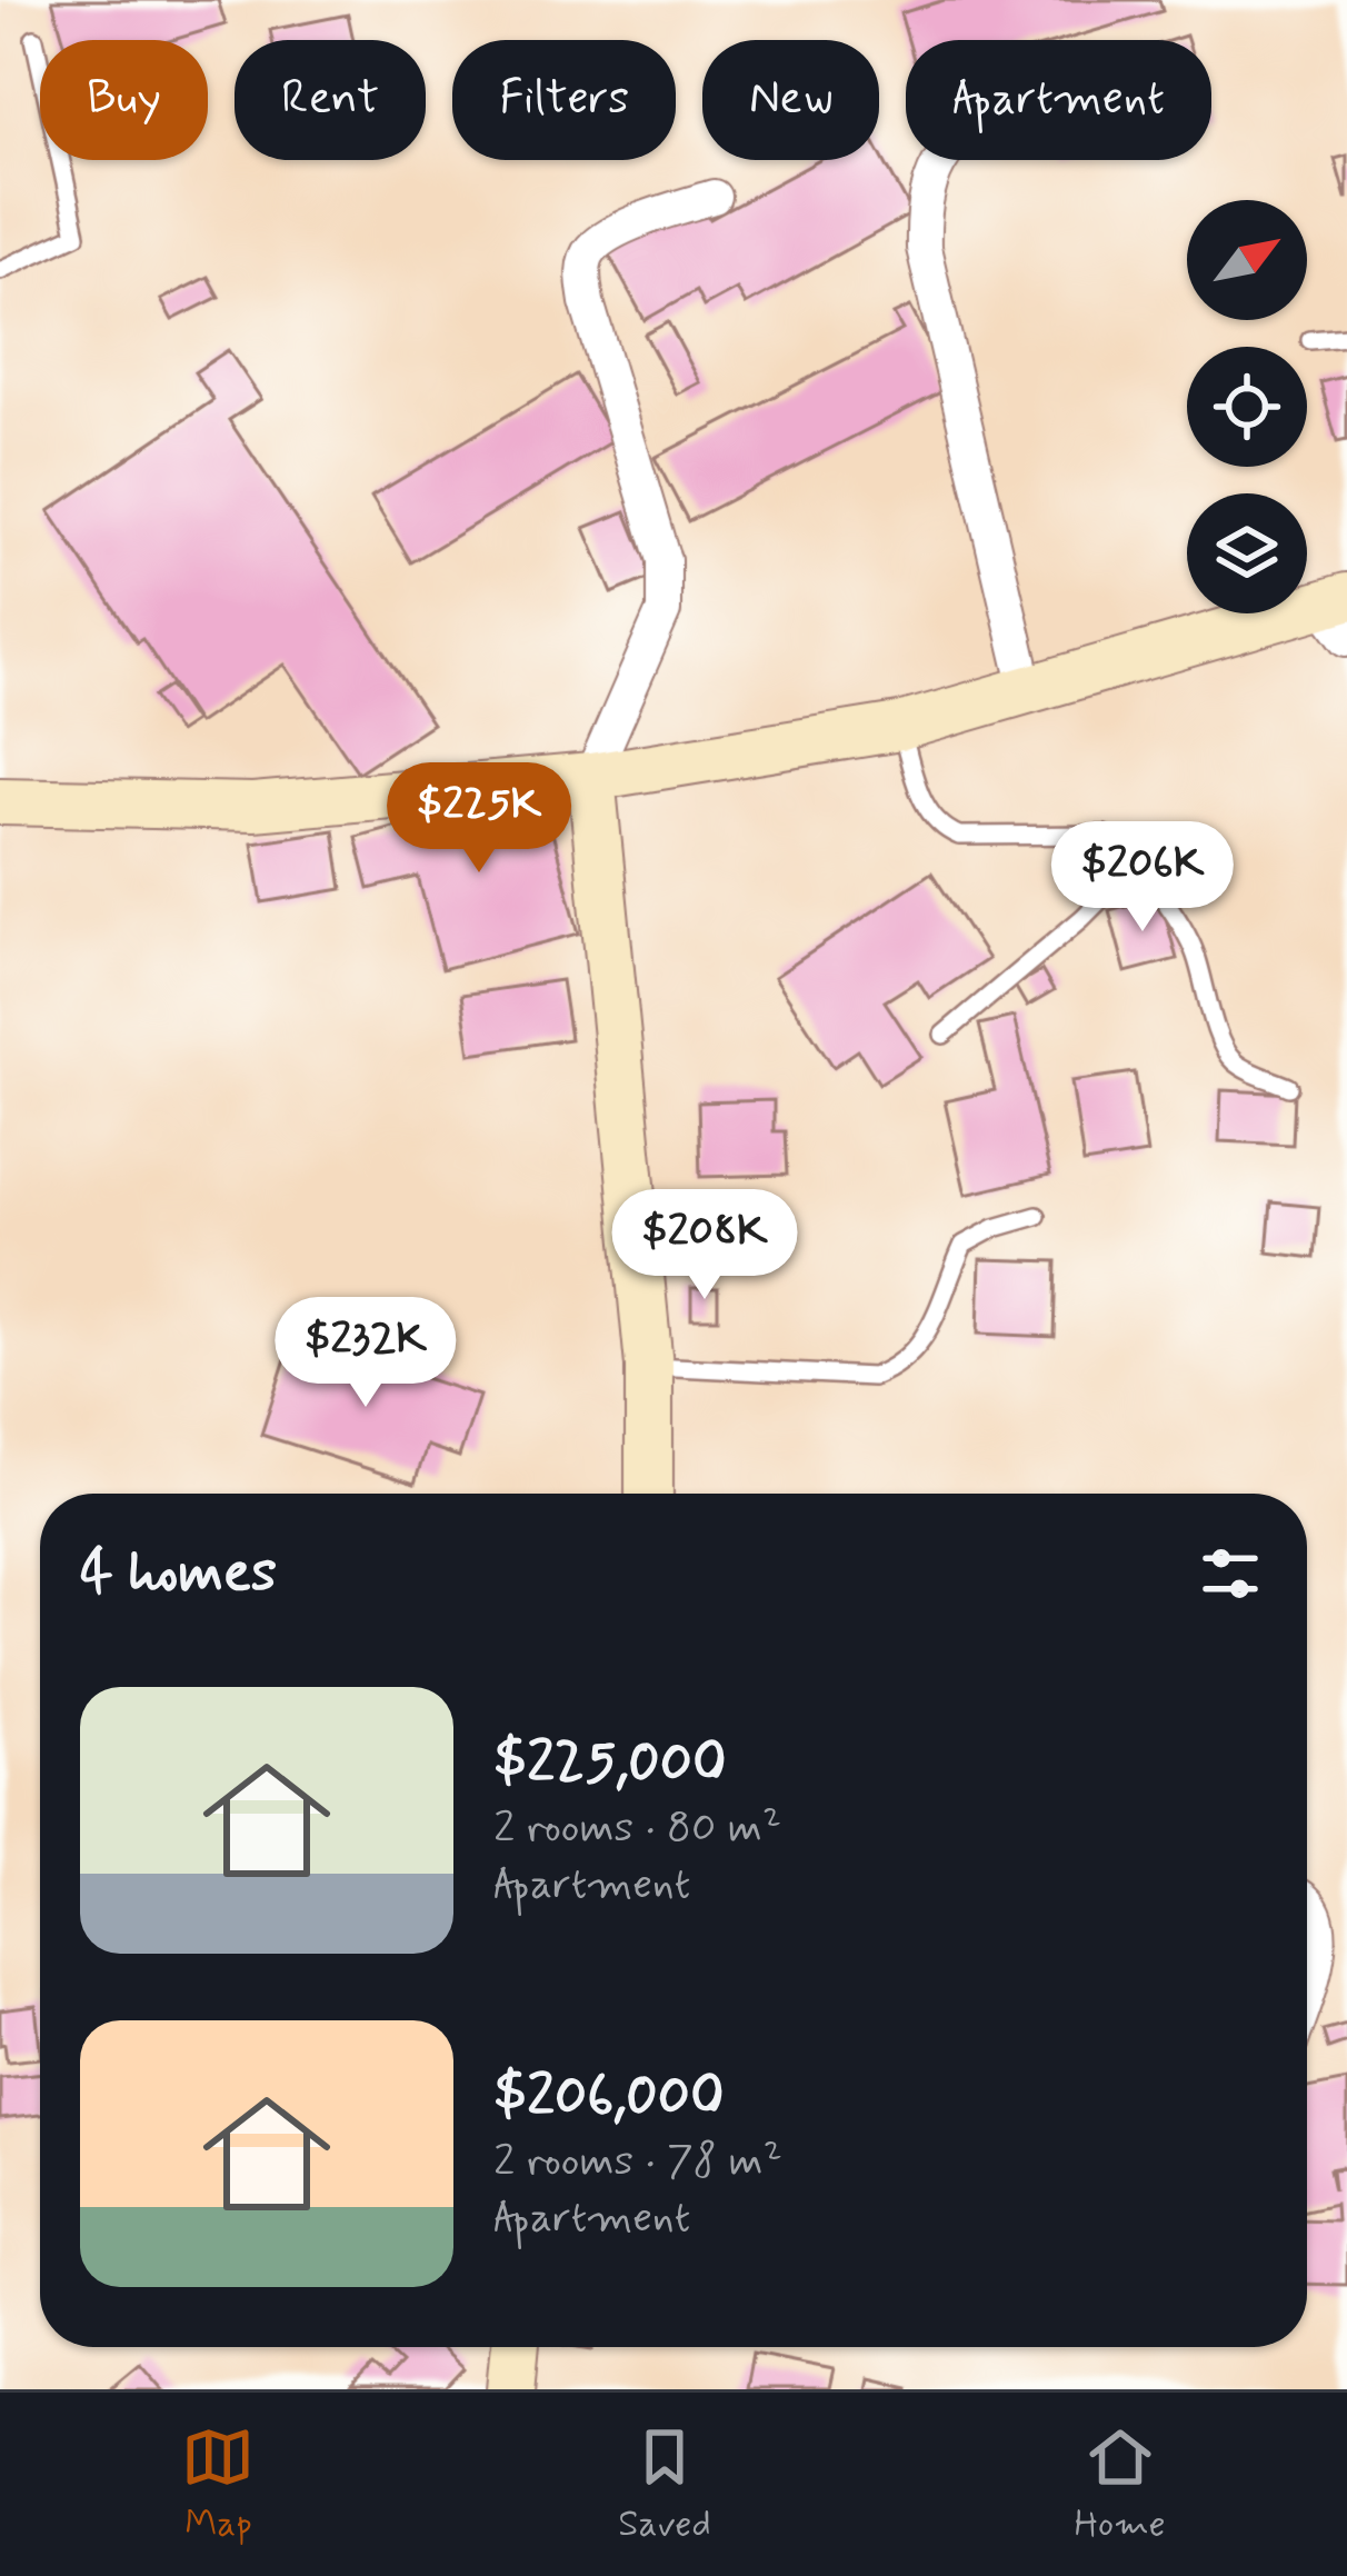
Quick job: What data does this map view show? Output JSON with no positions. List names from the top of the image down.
{
  "north": "top right",
  "page": {
    "chip": [
      "Buy",
      "Rent",
      "Filters",
      "New",
      "Apartment"
    ],
    "price": [
      "$225K",
      "$206K",
      "$208K",
      "$232K"
    ],
    "heading": "4 homes",
    "list": [
      {
        "name": "$225,000",
        "note": "2 rooms · 80 m² · Apartment"
      },
      {
        "name": "$206,000",
        "note": "2 rooms · 78 m² · Apartment"
      }
    ],
    "tabs": ["Map", "Saved", "Home"]
  }
}
